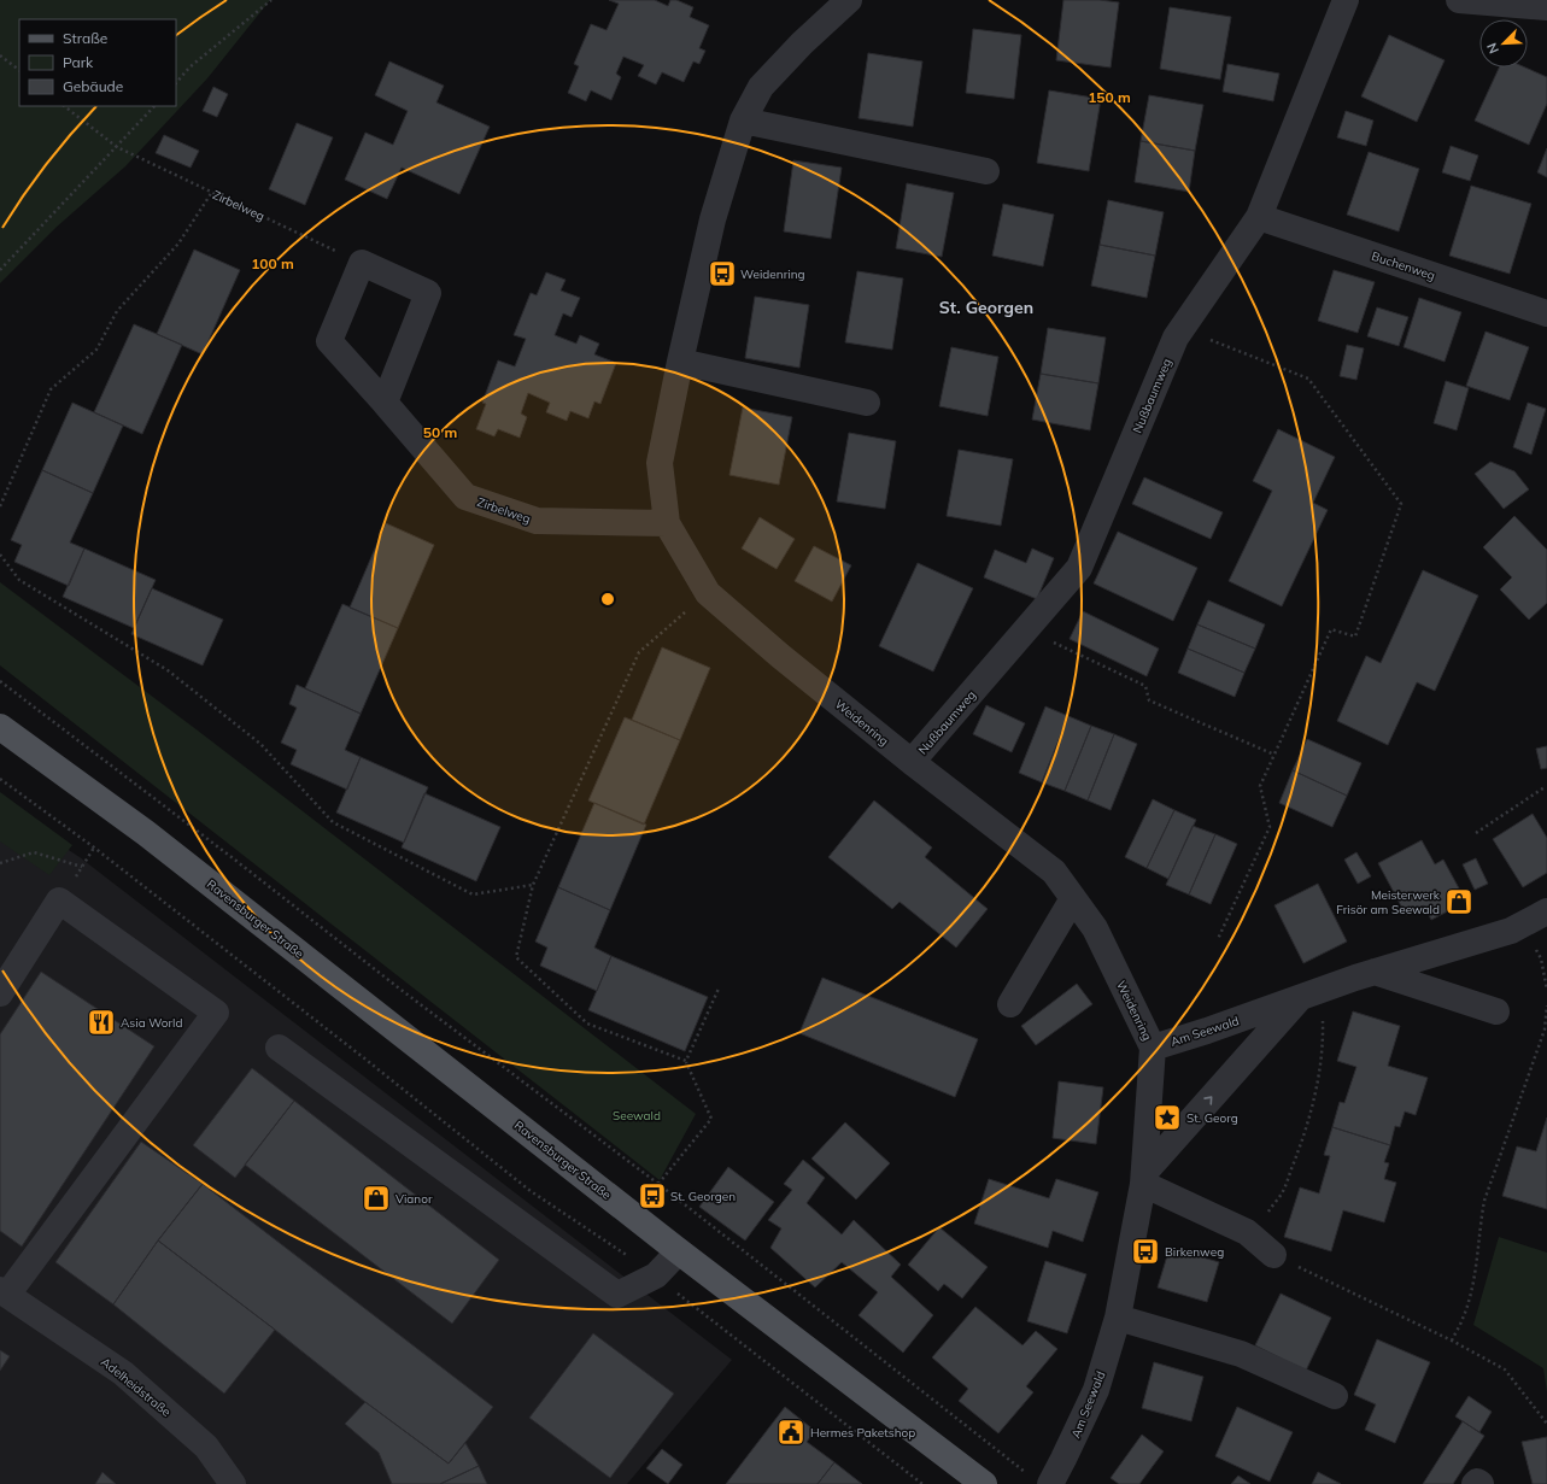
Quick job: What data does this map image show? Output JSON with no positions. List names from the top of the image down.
{
  "streets": {
    "main road": ["Ravensburger Straße"],
    "street": [
      "Zirbelweg",
      "Buchenweg",
      "Nußbaumweg",
      "Weidenring",
      "Am Seewald",
      "Adelheidstraße"
    ]
  },
  "crossings": [
    ["Zirbelweg", "Weidenring"],
    ["Buchenweg", "Nußbaumweg"],
    ["Nußbaumweg", "Weidenring"],
    ["Weidenring", "Am Seewald"]
  ],
  "districts": ["St. Georgen"],
  "parks": ["Seewald"],
  "places": {
    "bus stop": ["Weidenring", "St. Georgen", "Birkenweg"],
    "shop": ["Meisterwerk Frisör am Seewald", "Vianor"],
    "restaurant": ["Asia World"],
    "place": ["St. Georg"],
    "public building": ["Hermes Paketshop"]
  },
  "legend": ["Straße", "Park", "Gebäude"],
  "north": "bottom left",
  "rings": ["150 m", "100 m", "50 m"]
}
